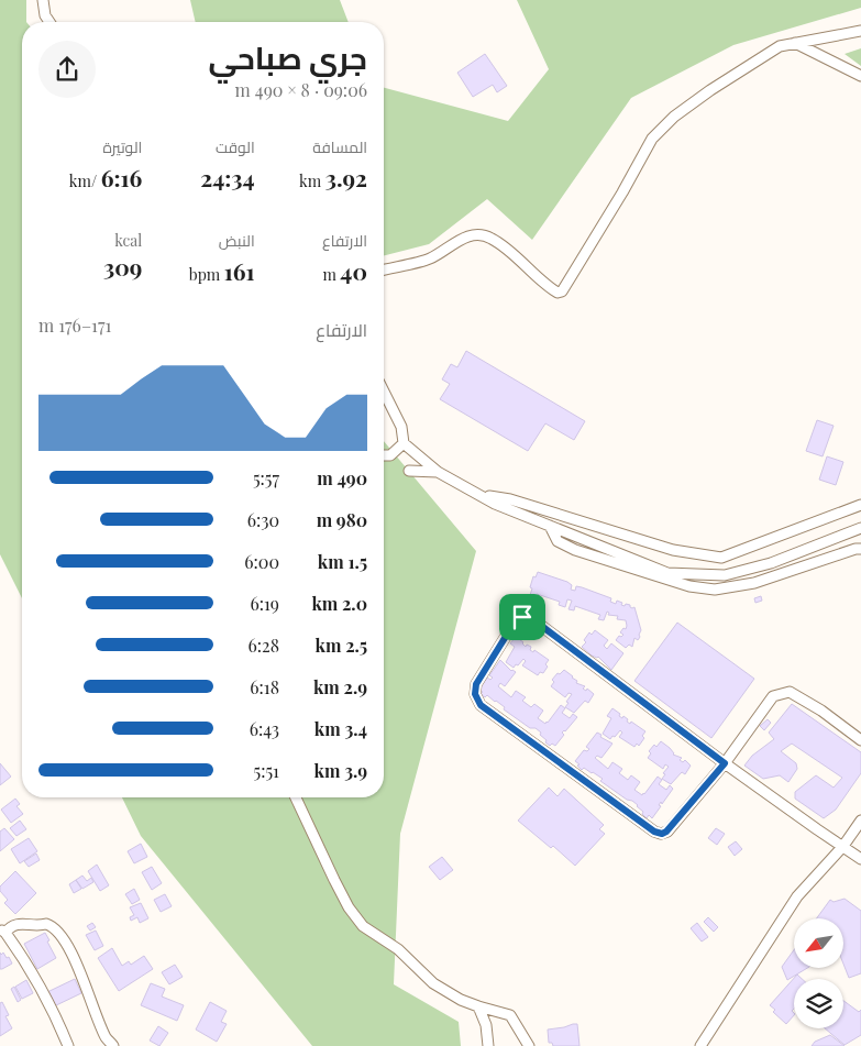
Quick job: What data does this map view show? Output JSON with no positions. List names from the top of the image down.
{
  "north": "bottom left",
  "page": {
    "heading": ["جري صباحي", "09:06 · 8 × 490 m"],
    "stats": [
      ["المسافة", "3.92 km"],
      ["الوقت", "24:34"],
      ["الوتيرة", "6:16 /km"],
      ["الارتفاع", "40 m"],
      ["النبض", "161 bpm"],
      ["kcal", "309"]
    ],
    "chart": ["الارتفاع", "171–176 m"],
    "list": [
      {
        "name": "490 m",
        "note": "5:57"
      },
      {
        "name": "980 m",
        "note": "6:30"
      },
      {
        "name": "1.5 km",
        "note": "6:00"
      },
      {
        "name": "2.0 km",
        "note": "6:19"
      },
      {
        "name": "2.5 km",
        "note": "6:28"
      },
      {
        "name": "2.9 km",
        "note": "6:18"
      },
      {
        "name": "3.4 km",
        "note": "6:43"
      },
      {
        "name": "3.9 km",
        "note": "5:51"
      }
    ]
  }
}
